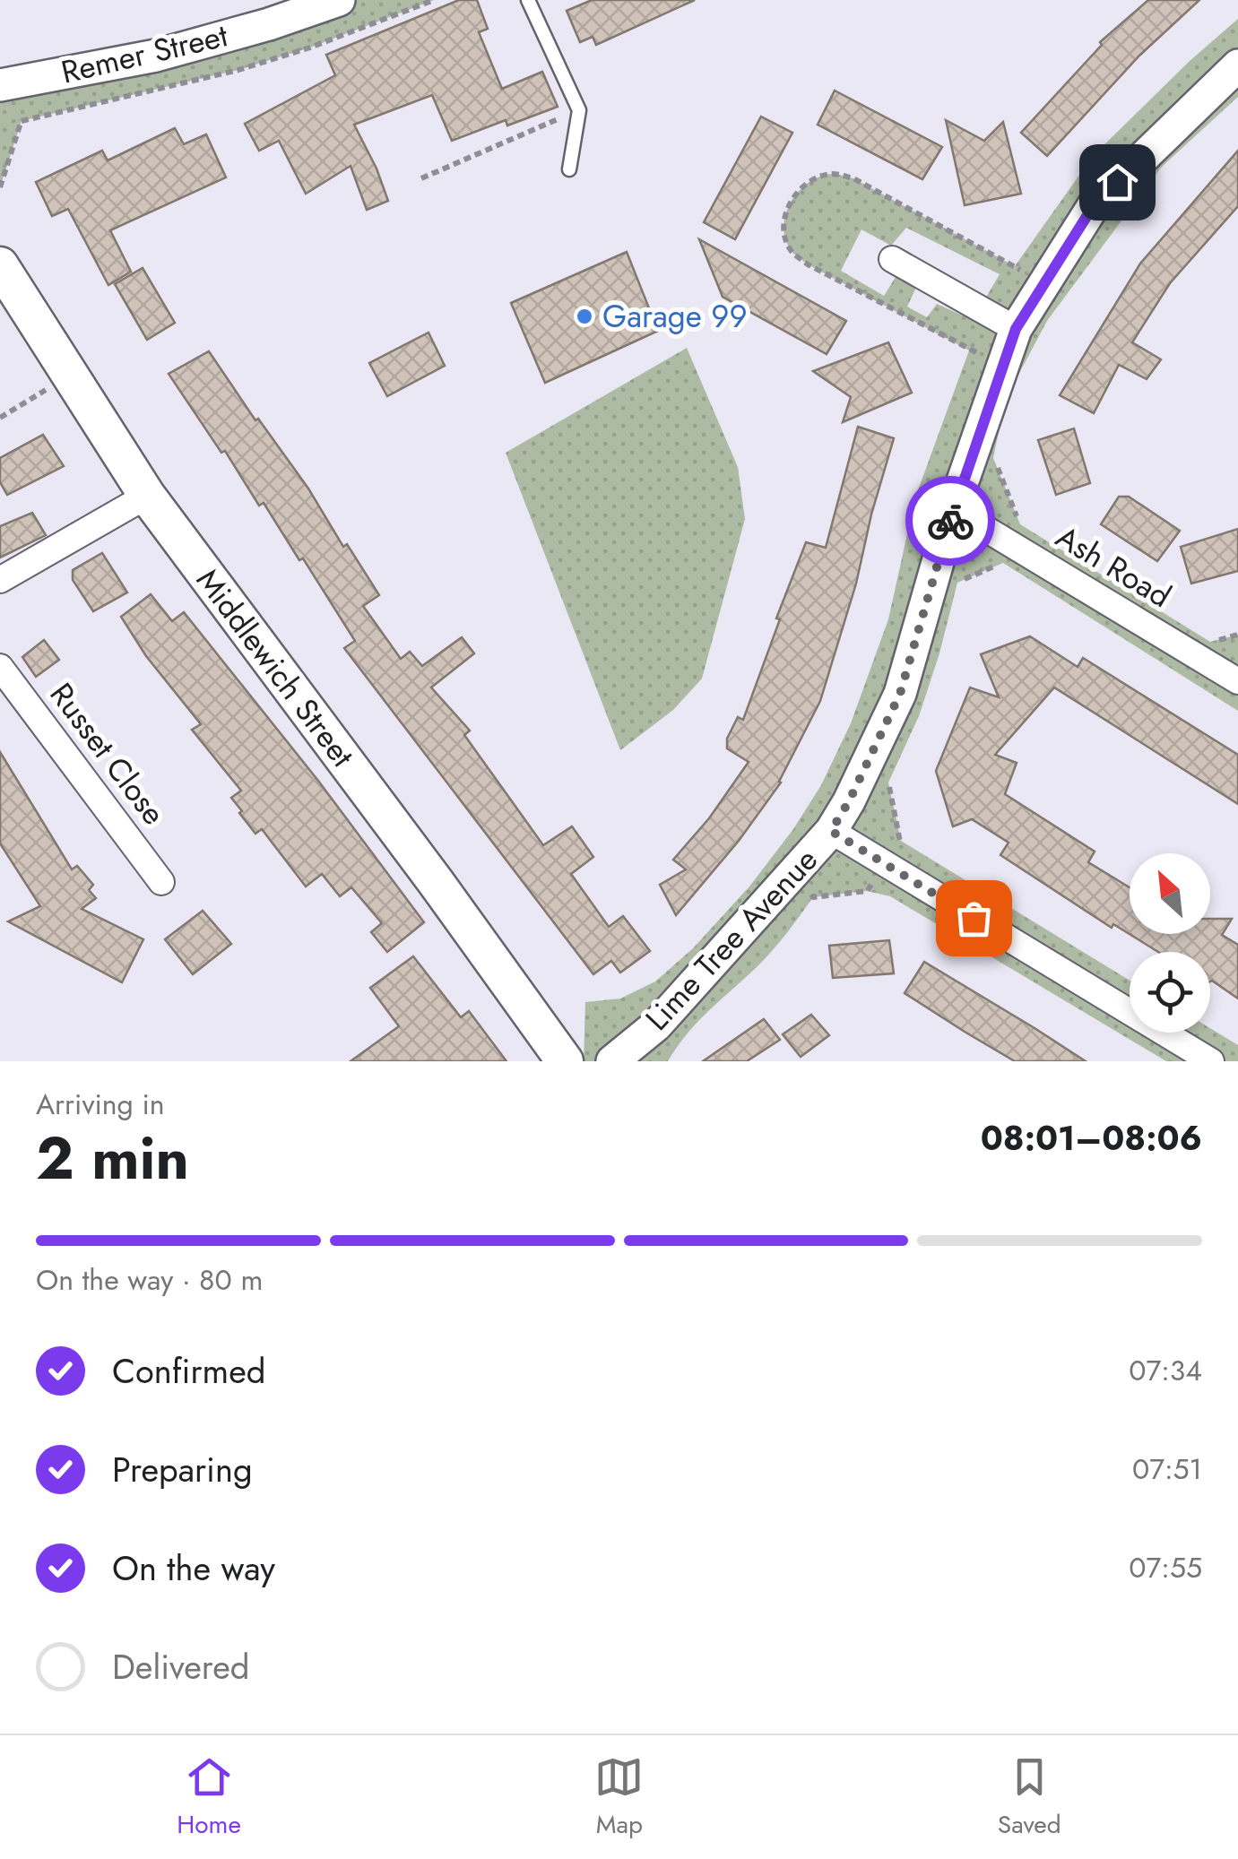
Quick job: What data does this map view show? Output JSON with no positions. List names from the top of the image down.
{
  "streets": {
    "main road": ["Middlewich Street"],
    "street": [
      "Remer Street",
      "Ash Road",
      "Russet Close",
      "Lime Tree Avenue"
    ]
  },
  "crossings": [
    ["Ash Road", "Lime Tree Avenue"]
  ],
  "places": ["Garage 99"],
  "north": "top left",
  "page": {
    "heading": ["2 min", "Arriving in", "08:01–08:06"],
    "bar": "On the way · 80 m",
    "list": [
      ["Confirmed", "07:34"],
      ["Preparing", "07:51"],
      ["On the way", "07:55"],
      "Delivered"
    ],
    "tabs": ["Home", "Map", "Saved"]
  }
}
